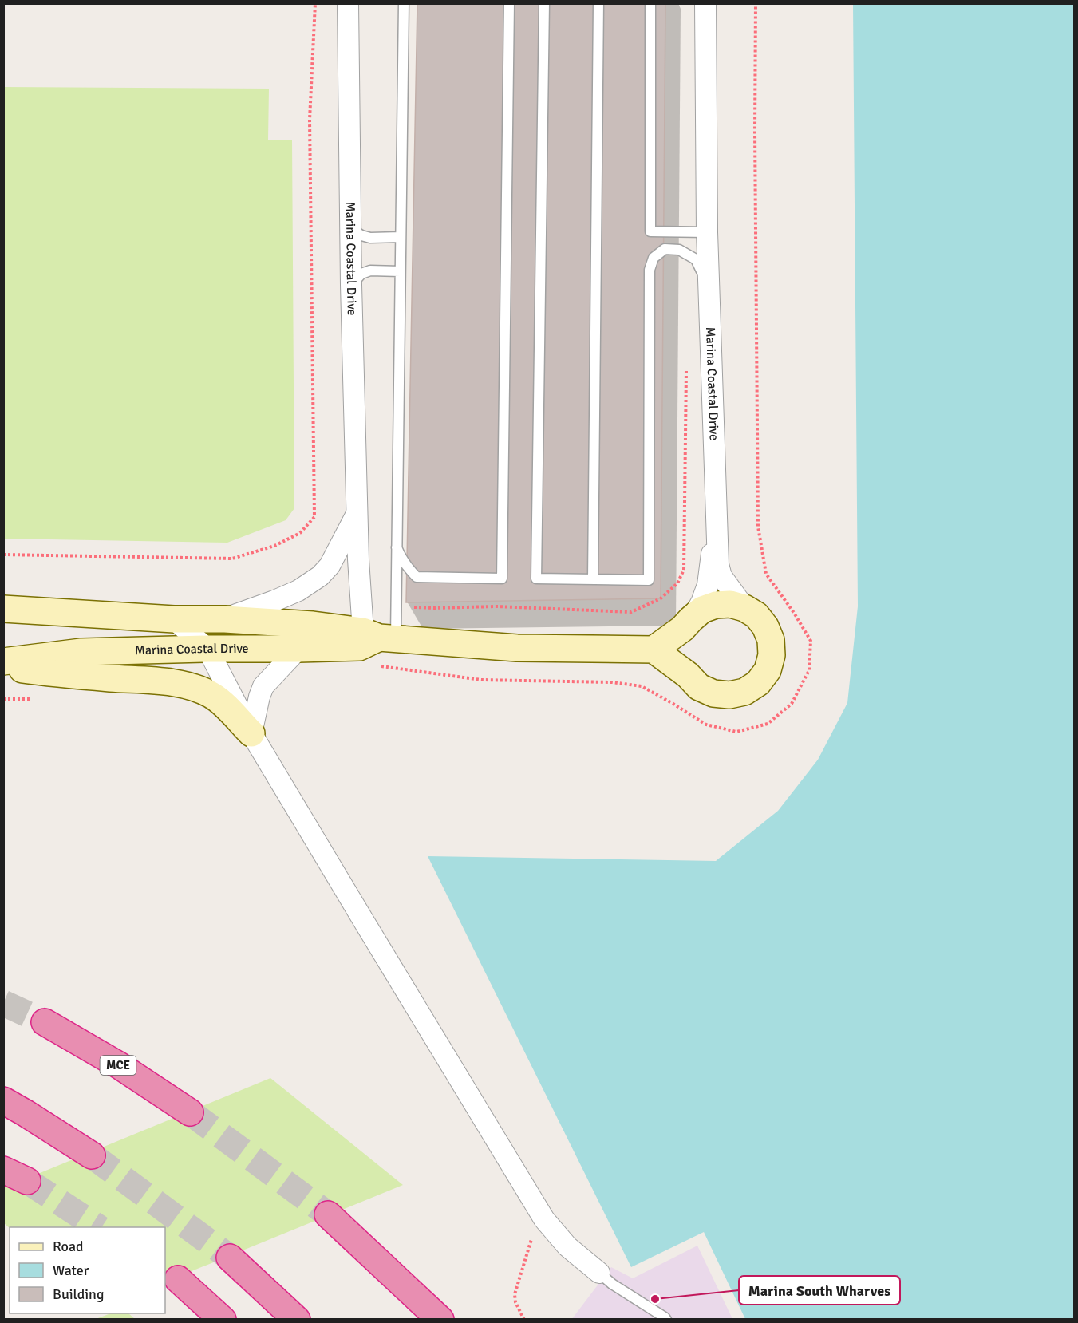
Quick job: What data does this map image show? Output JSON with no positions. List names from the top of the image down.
{
  "streets": {
    "highway": ["MCE"],
    "street": ["Marina Coastal Drive"]
  },
  "places": ["Marina South Wharves"],
  "legend": ["Road", "Water", "Building"]
}
